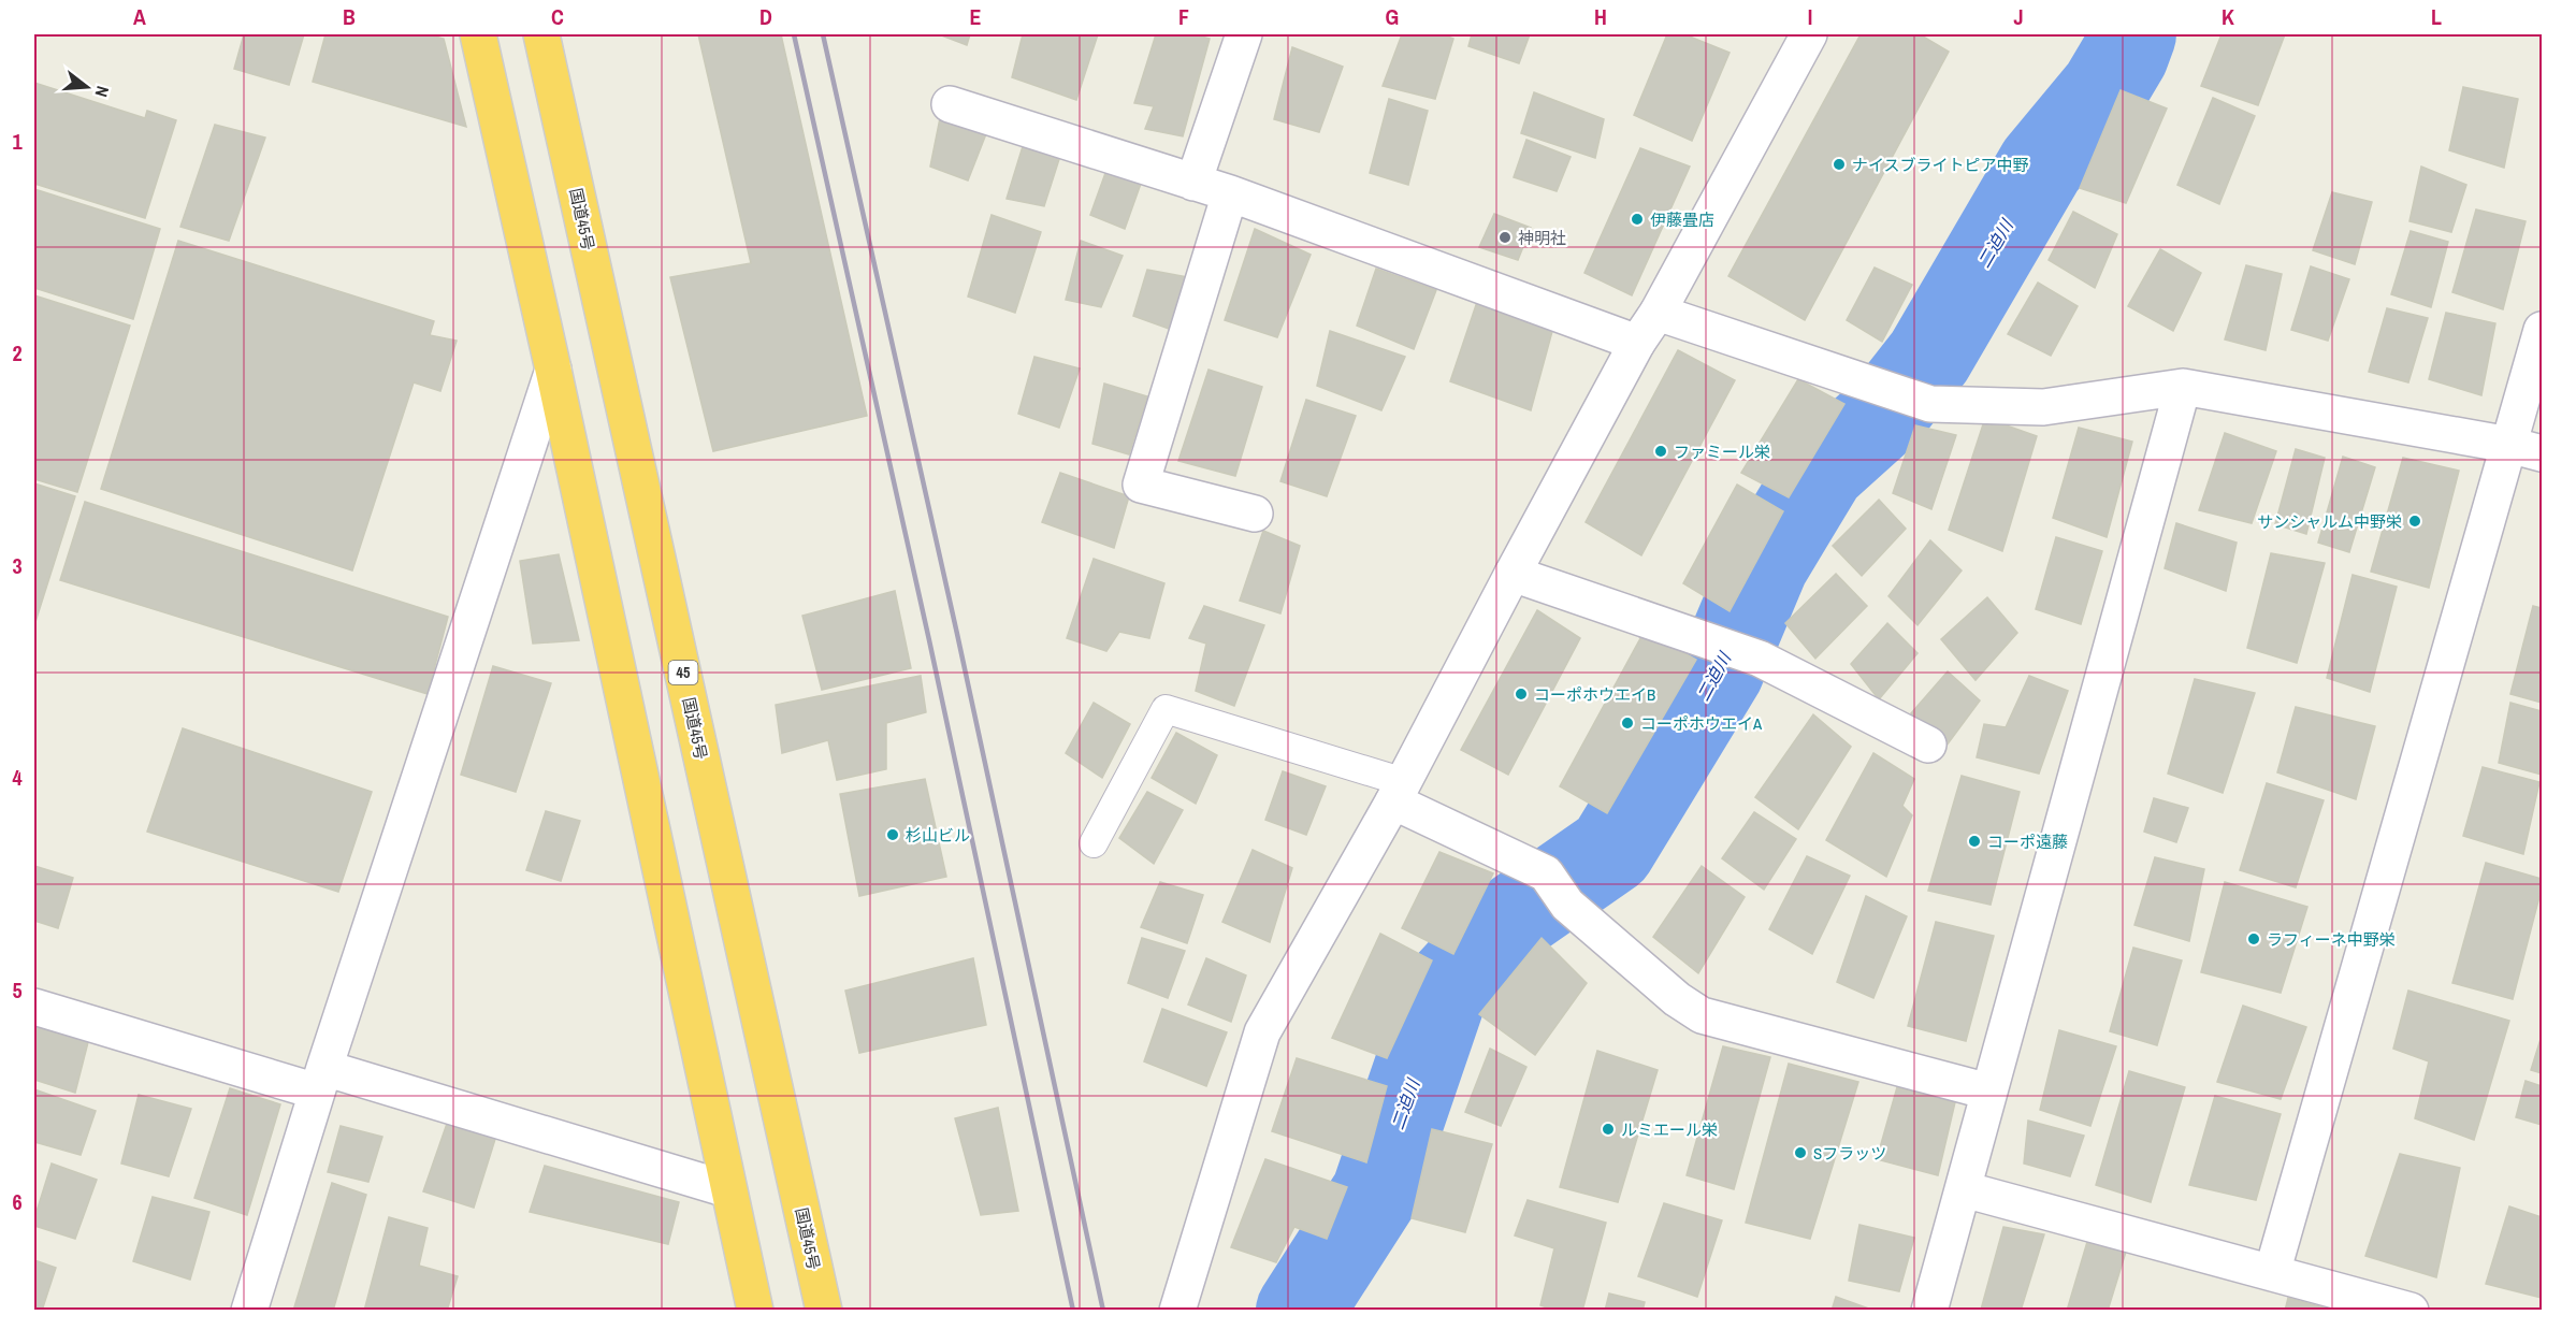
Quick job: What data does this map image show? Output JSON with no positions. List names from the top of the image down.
{
  "streets": {
    "highway": ["国道45号", "45"]
  },
  "water": ["二迫川"],
  "places": [
    "ナイスブライトピア中野",
    "伊藤畳店",
    "神明社",
    "ファミール栄",
    "サンシャルム中野栄",
    "コーポホウエイB",
    "コーポホウエイA",
    "杉山ビル",
    "コーポ遠藤",
    "ラフィーネ中野栄",
    "ルミエール栄",
    "Sフラッツ"
  ],
  "north": "right",
  "grid": {
    "columns": [
      "A",
      "B",
      "C",
      "D",
      "E",
      "F",
      "G",
      "H",
      "I",
      "J",
      "K",
      "L"
    ],
    "rows": [
      "1",
      "2",
      "3",
      "4",
      "5",
      "6"
    ]
  }
}
